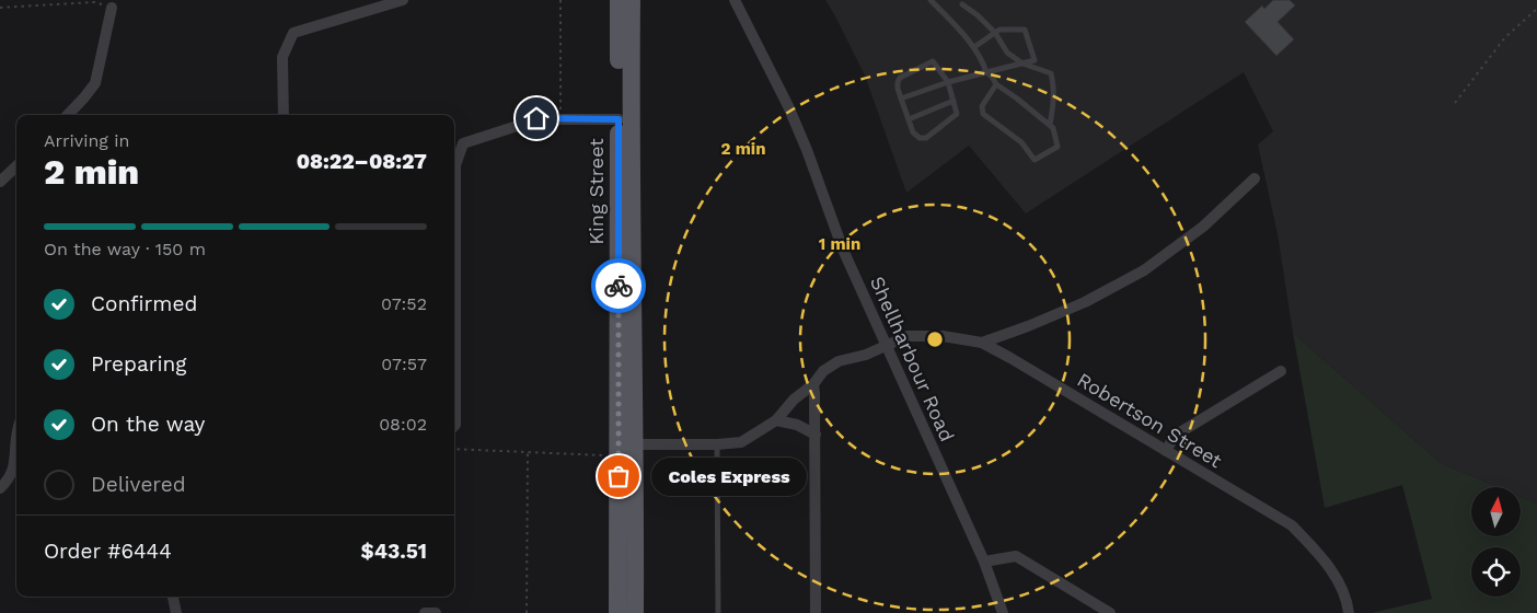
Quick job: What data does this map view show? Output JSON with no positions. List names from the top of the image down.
{
  "streets": {
    "main road": ["King Street"],
    "street": ["Shellharbour Road", "Robertson Street"]
  },
  "crossings": [
    ["King Street", "Robertson Street"],
    ["Shellharbour Road", "Robertson Street"]
  ],
  "places": ["Coles Express"],
  "north": "top",
  "page": {
    "heading": ["2 min", "Arriving in", "08:22–08:27"],
    "panel": ["Order #6444", "$43.51"],
    "bar": "On the way · 150 m",
    "list": [
      ["Confirmed", "07:52"],
      ["Preparing", "07:57"],
      ["On the way", "08:02"],
      "Delivered"
    ],
    "bubble": "Coles Express"
  },
  "rings": ["2 min", "1 min"]
}
